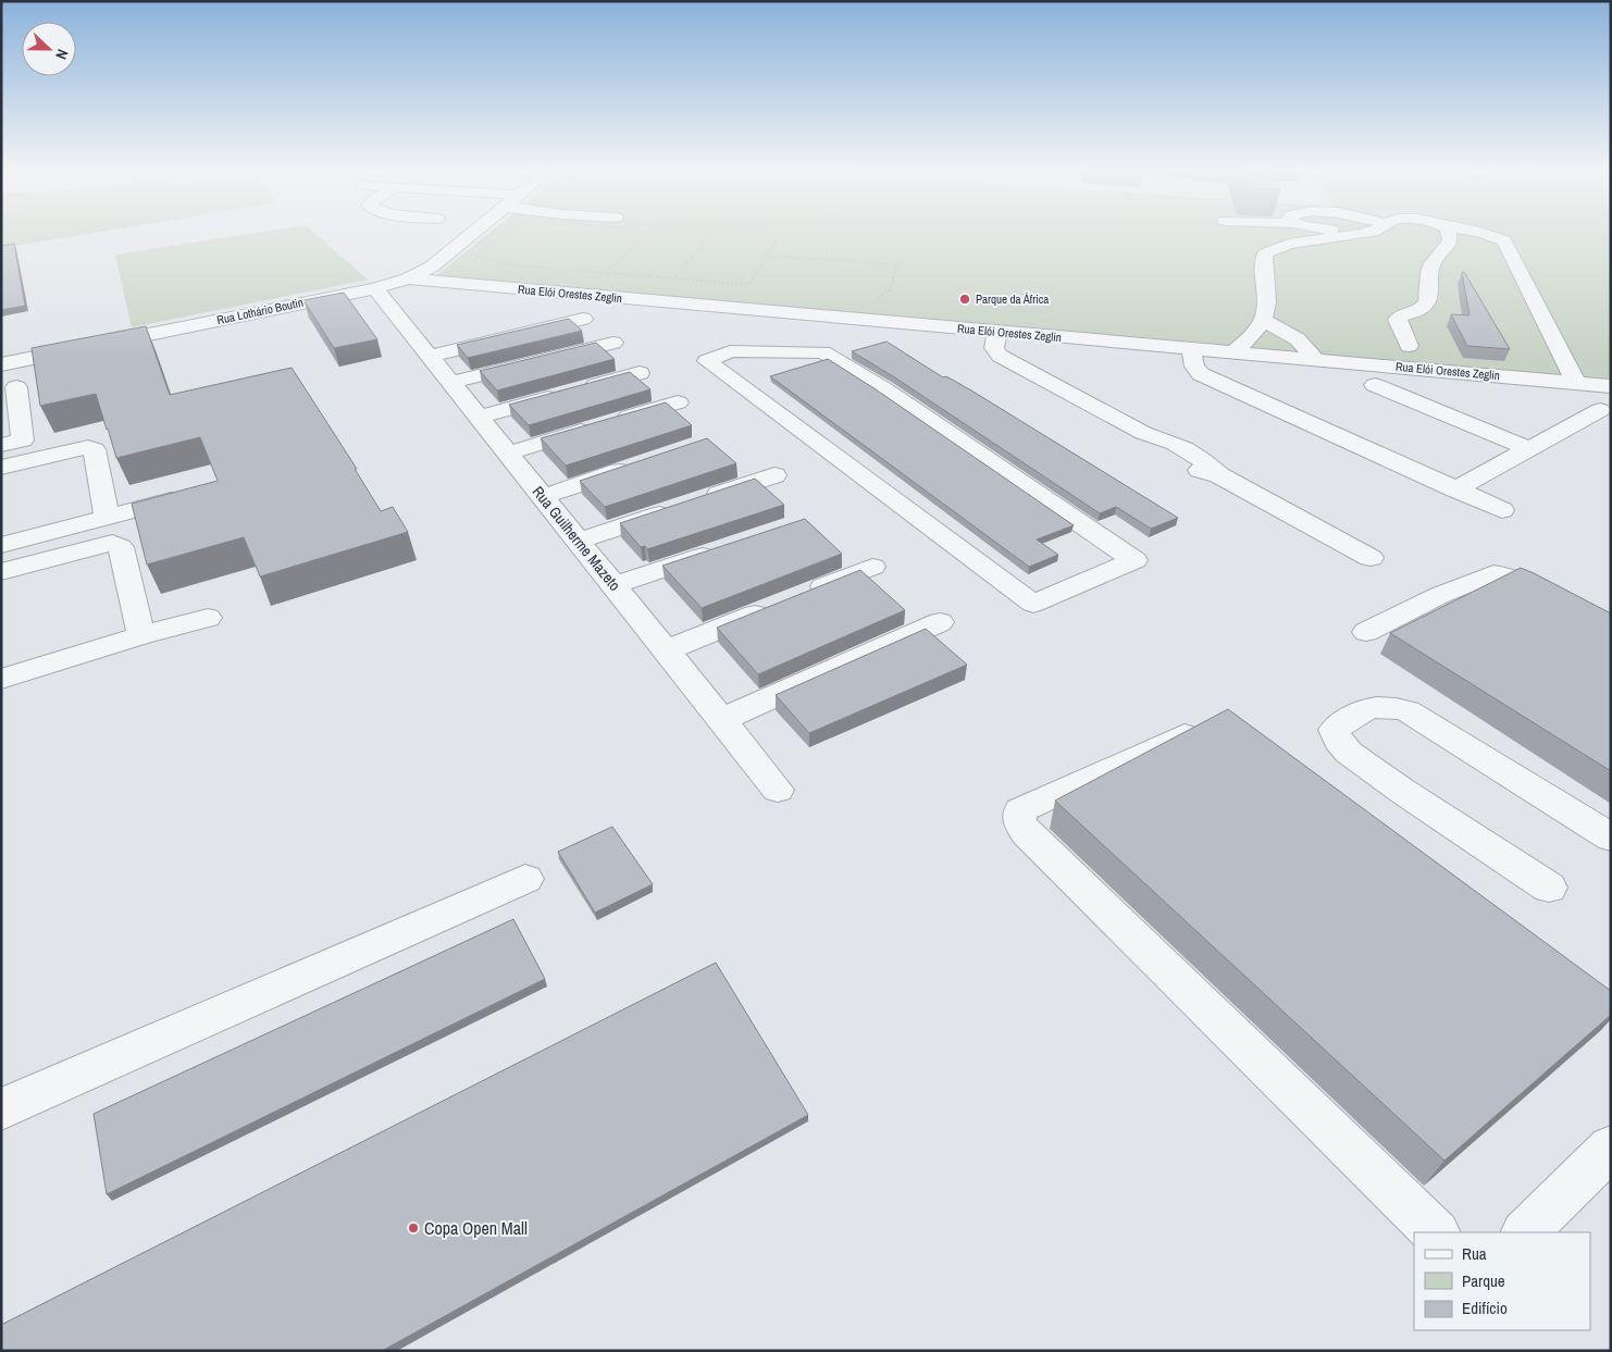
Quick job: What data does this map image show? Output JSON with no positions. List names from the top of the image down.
{
  "streets": {
    "street": ["Rua Elói Orestes Zeglin", "Rua Lothário Boutin", "Rua Guilherme Mazeto"]
  },
  "crossings": [
    ["Rua Elói Orestes Zeglin", "Rua Lothário Boutin"],
    ["Rua Lothário Boutin", "Rua Guilherme Mazeto"]
  ],
  "places": ["Parque da África", "Copa Open Mall"],
  "legend": ["Rua", "Parque", "Edifício"],
  "north": "right"
}
